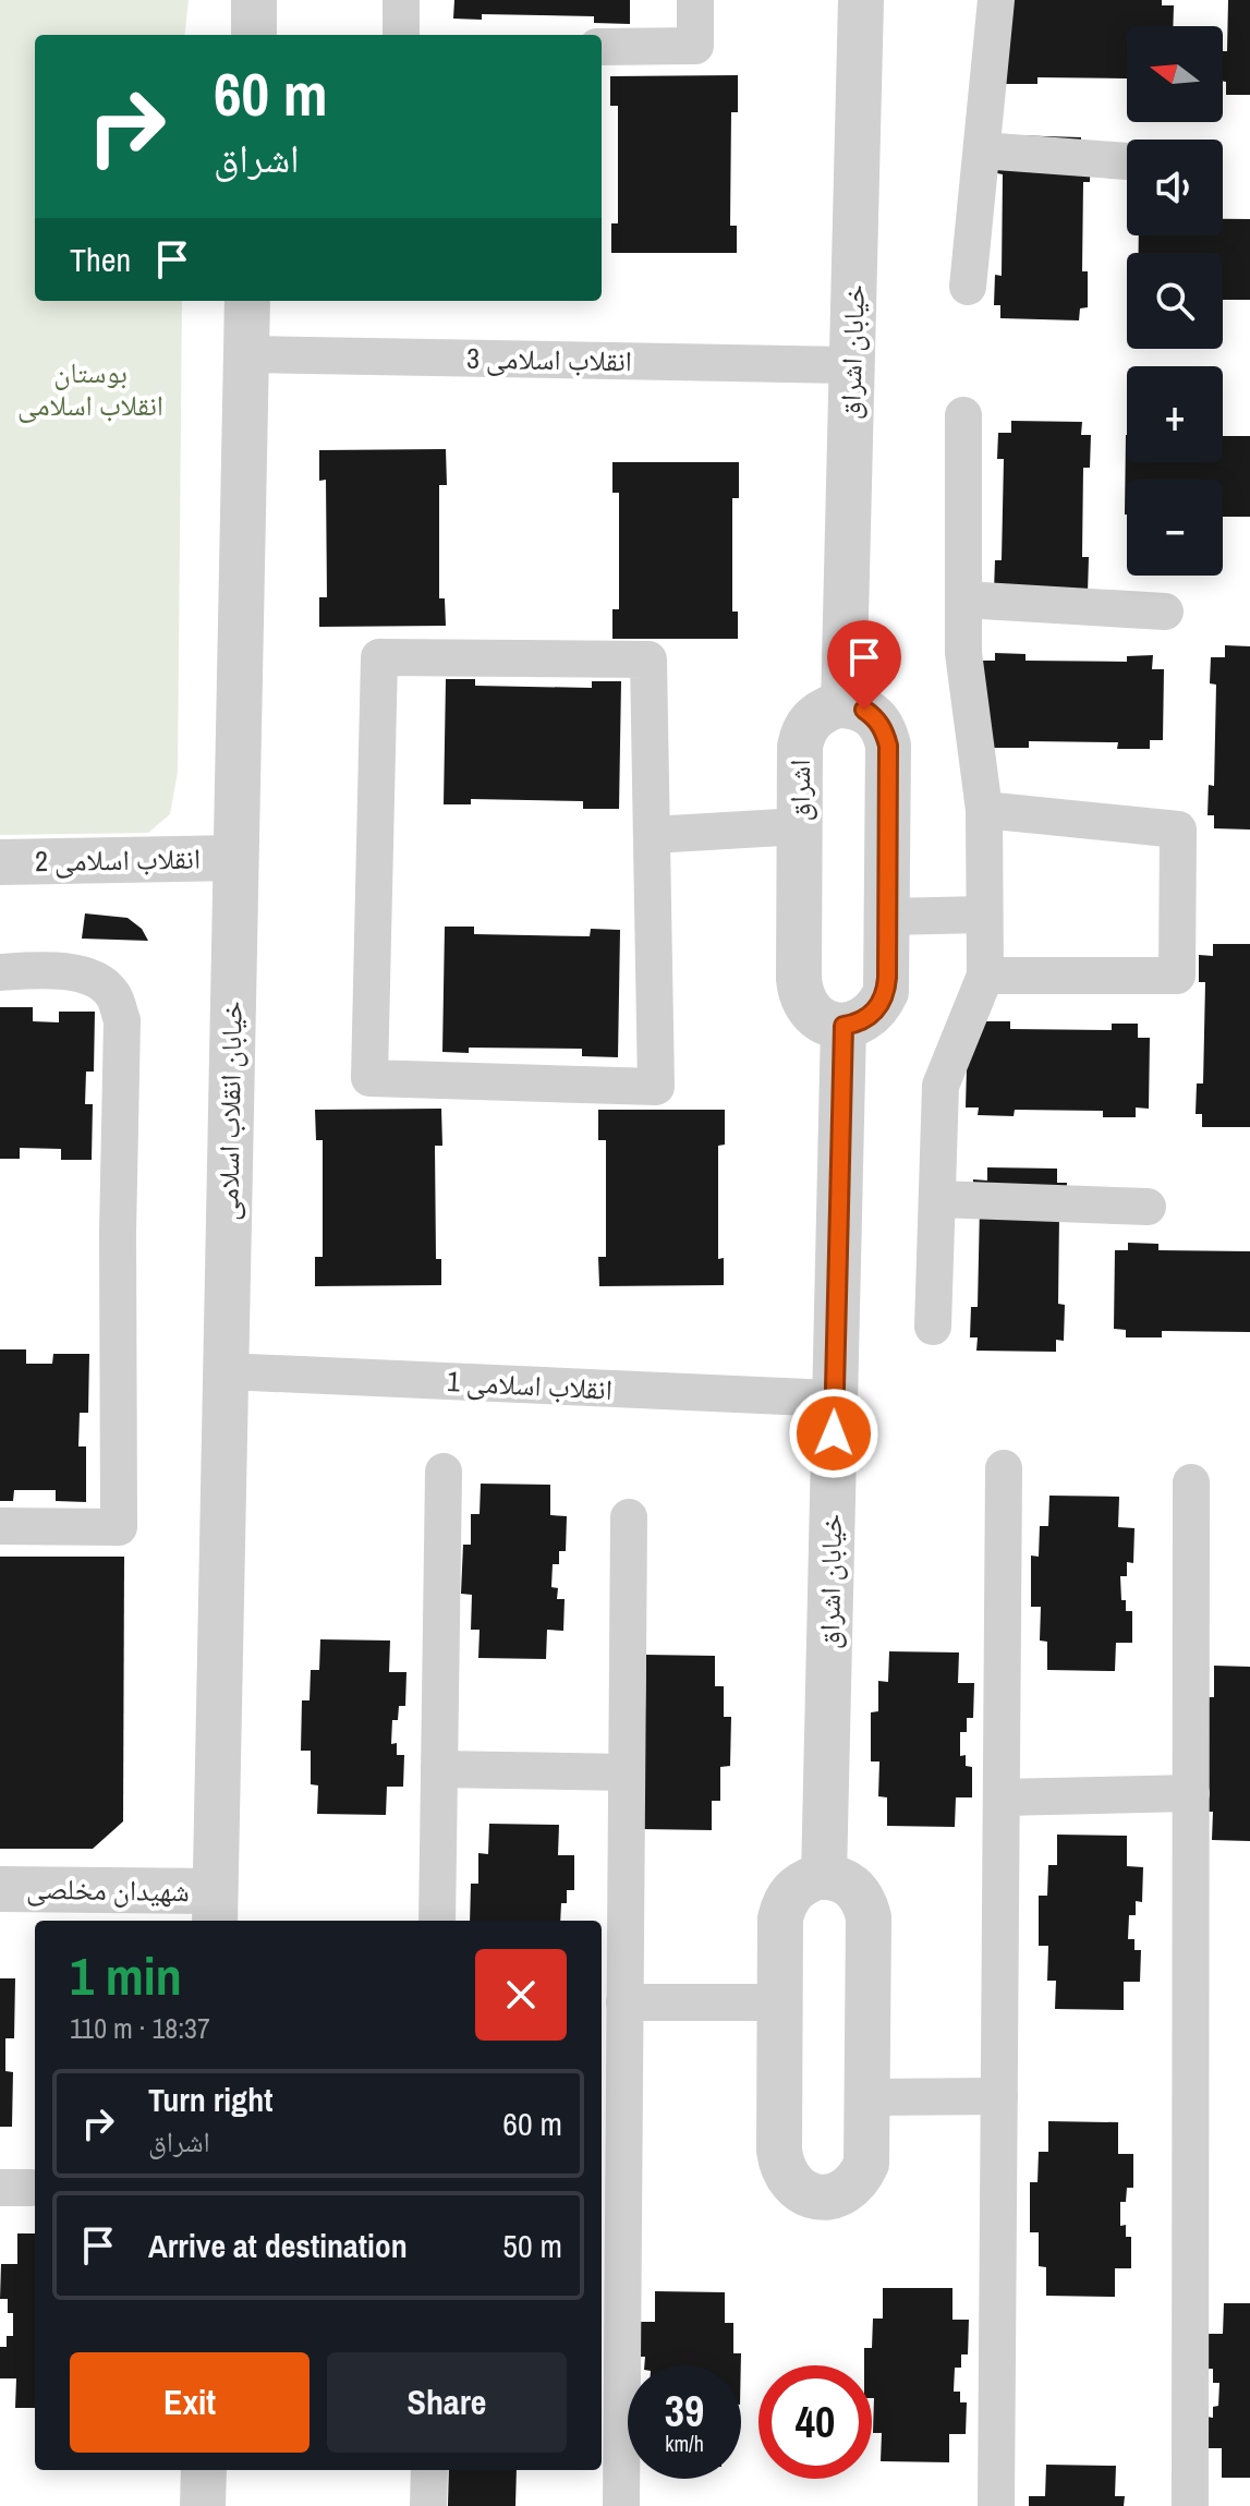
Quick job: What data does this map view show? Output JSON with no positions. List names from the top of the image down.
{
  "streets": {
    "street": [
      "خیابان اشراق",
      "انقلاب اسلامی 3",
      "اشراق",
      "انقلاب اسلامی 2",
      "خیابان انقلاب اسلامی",
      "انقلاب اسلامی 1",
      "شهیدان مخلصی"
    ]
  },
  "crossings": [
    ["خیابان اشراق", "انقلاب اسلامی 3"],
    ["خیابان اشراق", "اشراق"],
    ["خیابان اشراق", "انقلاب اسلامی 1"],
    ["انقلاب اسلامی 3", "خیابان انقلاب اسلامی"],
    ["انقلاب اسلامی 2", "خیابان انقلاب اسلامی"],
    ["خیابان انقلاب اسلامی", "انقلاب اسلامی 1"],
    ["خیابان انقلاب اسلامی", "شهیدان مخلصی"]
  ],
  "parks": ["بوستان انقلاب اسلامی"],
  "north": "left",
  "page": {
    "map_buttons": ["+", "−"],
    "turn": ["60 m", "اشراق"],
    "then": "Then",
    "heading": ["1 min", "110 m · 18:37"],
    "list": [
      {
        "name": "Turn right",
        "note": "اشراق",
        "value": "60 m"
      },
      {
        "name": "Arrive at destination",
        "value": "50 m"
      }
    ],
    "buttons": ["Exit", "Share"],
    "speed": "39 km/h",
    "limit": "40"
  }
}
